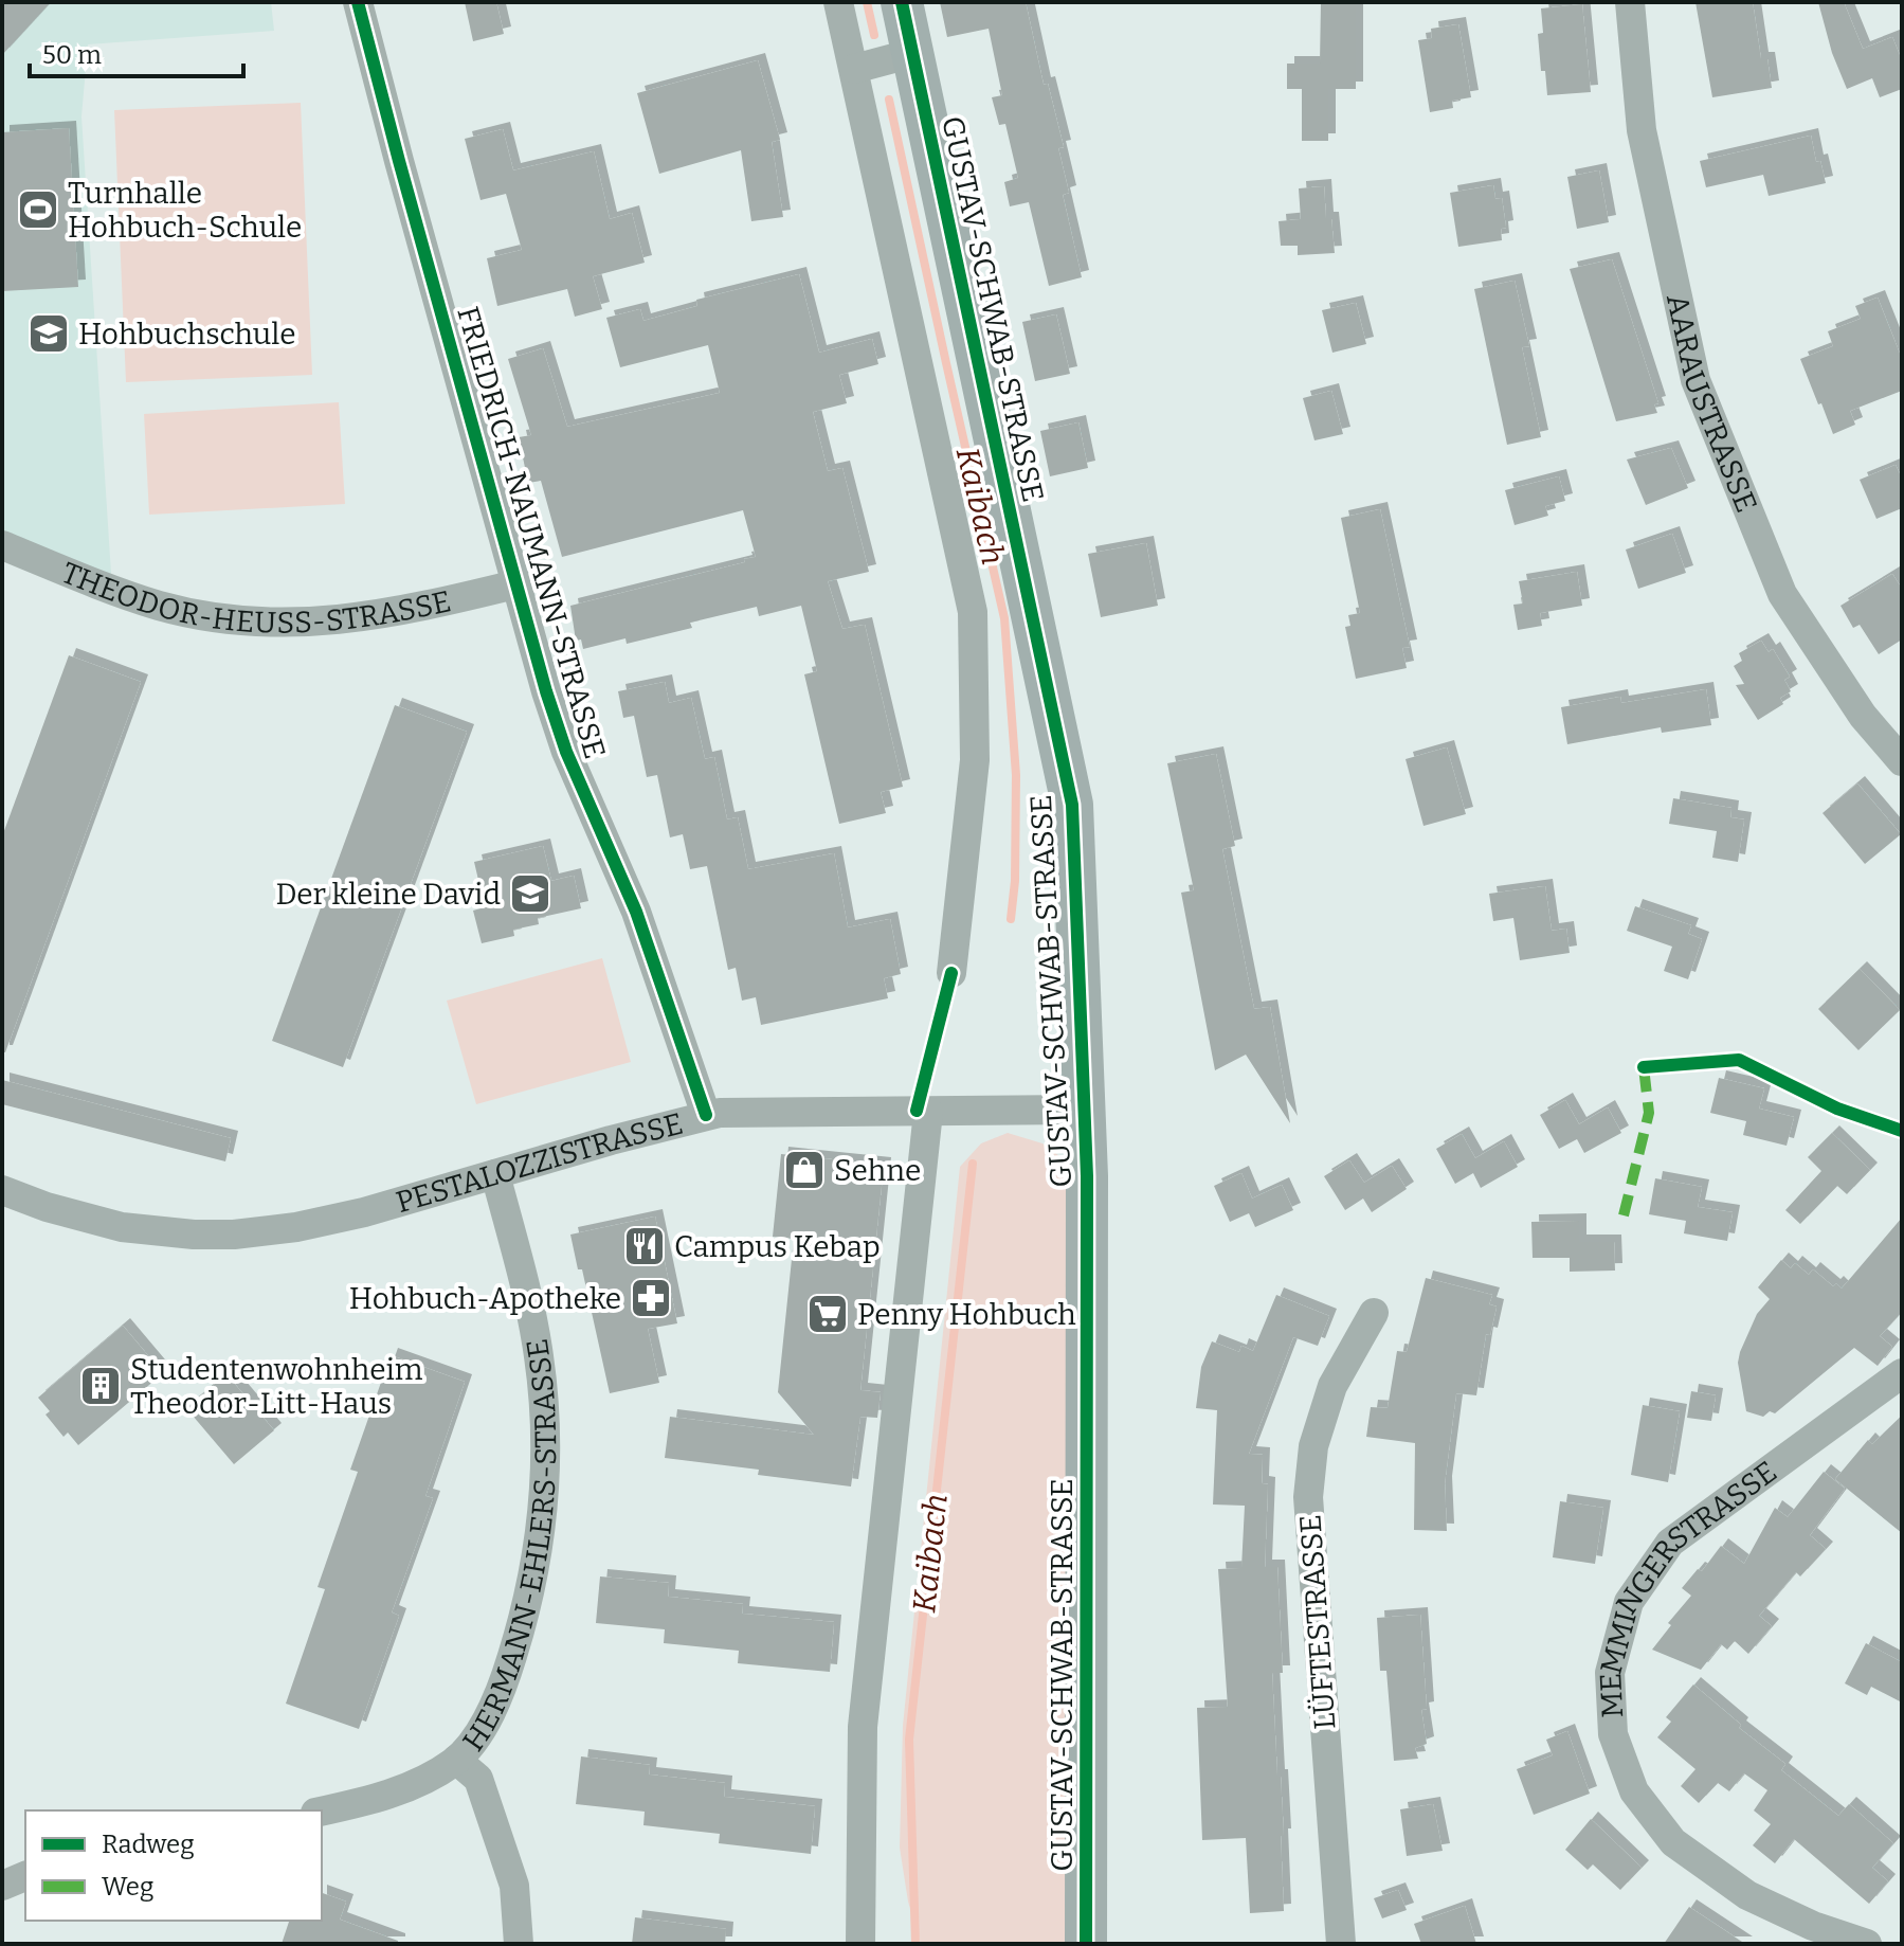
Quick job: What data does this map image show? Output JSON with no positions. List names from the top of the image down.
{
  "streets": {
    "street": [
      "GUSTAV-SCHWAB-STRASSE",
      "AARAUSTRASSE",
      "FRIEDRICH-NAUMANN-STRASSE",
      "THEODOR-HEUSS-STRASSE",
      "PESTALOZZISTRASSE",
      "HERMANN-EHLERS-STRASSE",
      "MEMMINGERSTRASSE",
      "LÜFTESTRASSE"
    ]
  },
  "crossings": [
    ["GUSTAV-SCHWAB-STRASSE", "PESTALOZZISTRASSE"],
    ["FRIEDRICH-NAUMANN-STRASSE", "THEODOR-HEUSS-STRASSE"],
    ["FRIEDRICH-NAUMANN-STRASSE", "PESTALOZZISTRASSE"],
    ["PESTALOZZISTRASSE", "HERMANN-EHLERS-STRASSE"]
  ],
  "water": ["Kaibach"],
  "places": {
    "sports": ["Turnhalle Hohbuch-Schule"],
    "school or university": ["Hohbuchschule", "Der kleine David"],
    "shop": ["Sehne"],
    "restaurant": ["Campus Kebap"],
    "pharmacy": ["Hohbuch-Apotheke"],
    "supermarket": ["Penny Hohbuch"],
    "building": ["Studentenwohnheim Theodor-Litt-Haus"]
  },
  "legend": ["Radweg", "Weg"],
  "scale_bar": "50 m"
}
